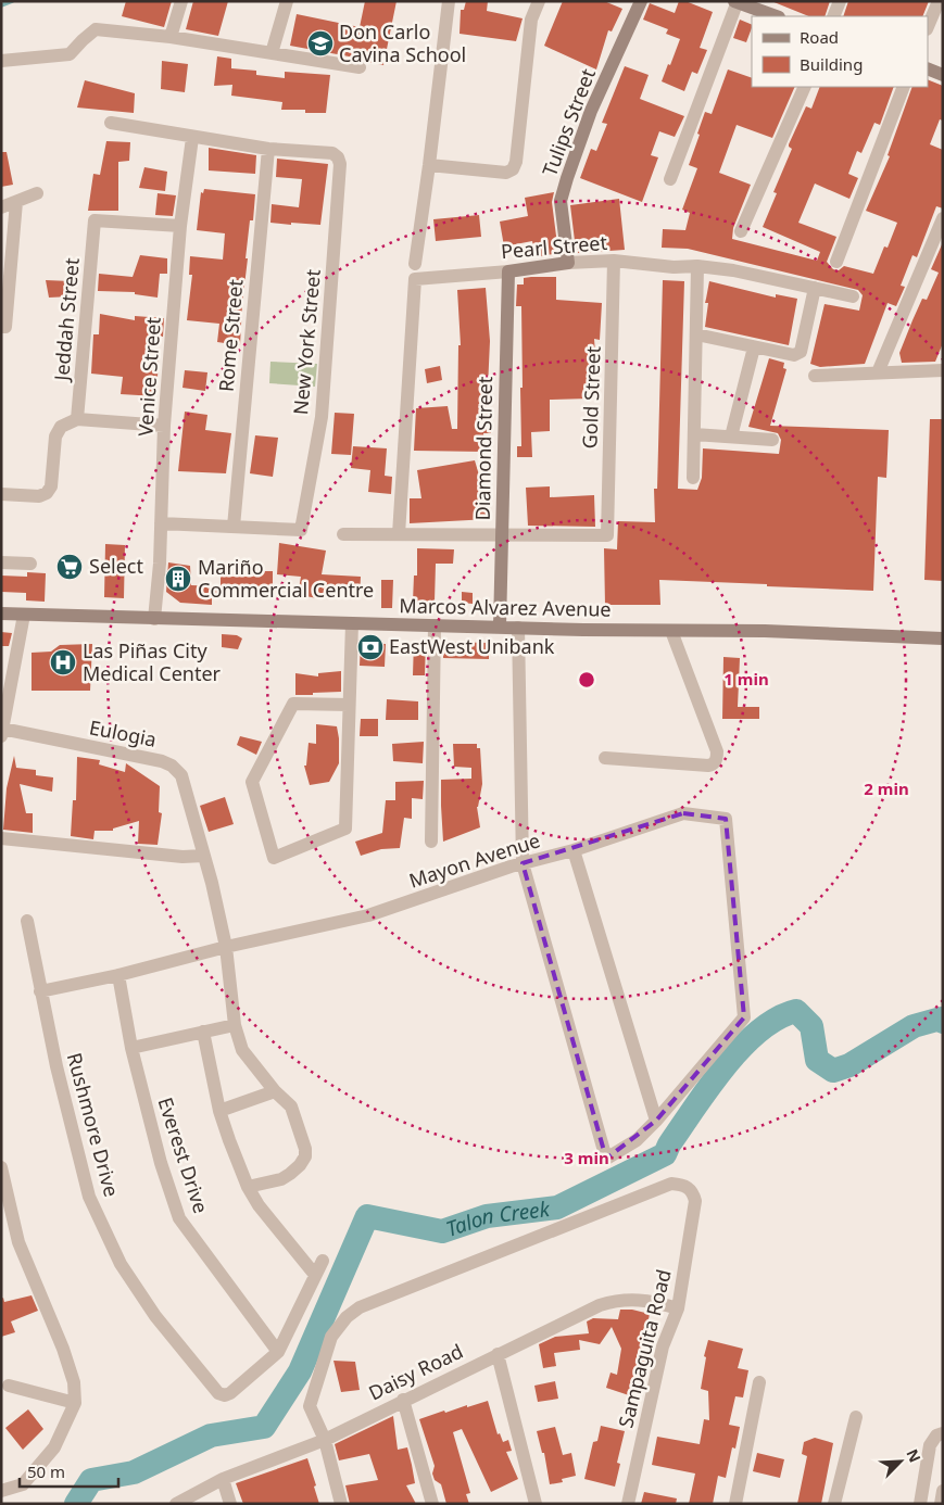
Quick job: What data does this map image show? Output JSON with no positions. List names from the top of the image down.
{
  "streets": {
    "main road": [
      "Tulips Street",
      "Pearl Street",
      "Diamond Street",
      "Marcos Alvarez Avenue"
    ],
    "street": [
      "Jeddah Street",
      "Rome Street",
      "New York Street",
      "Venice Street",
      "Gold Street",
      "Eulogia",
      "Mayon Avenue",
      "Rushmore Drive",
      "Everest Drive",
      "Sampaguita Road",
      "Daisy Road"
    ]
  },
  "crossings": [
    ["Tulips Street", "Pearl Street"],
    ["Pearl Street", "Gold Street"],
    ["Pearl Street", "Diamond Street"],
    ["Jeddah Street", "Venice Street"],
    ["Rome Street", "New York Street"],
    ["Venice Street", "Marcos Alvarez Avenue"],
    ["Gold Street", "Diamond Street"],
    ["Diamond Street", "Marcos Alvarez Avenue"],
    ["Eulogia", "Mayon Avenue"],
    ["Mayon Avenue", "Rushmore Drive"],
    ["Mayon Avenue", "Everest Drive"],
    ["Rushmore Drive", "Everest Drive"],
    ["Sampaguita Road", "Daisy Road"]
  ],
  "water": ["Talon Creek"],
  "places": {
    "school or university": ["Don Carlo Cavina School"],
    "supermarket": ["Select"],
    "building": ["Mariño Commercial Centre"],
    "bank": ["EastWest Unibank"],
    "hospital": ["Las Piñas City Medical Center"]
  },
  "legend": ["Road", "Building"],
  "scale_bar": "50 m",
  "north": "top right",
  "rings": ["1 min", "2 min", "3 min"]
}
